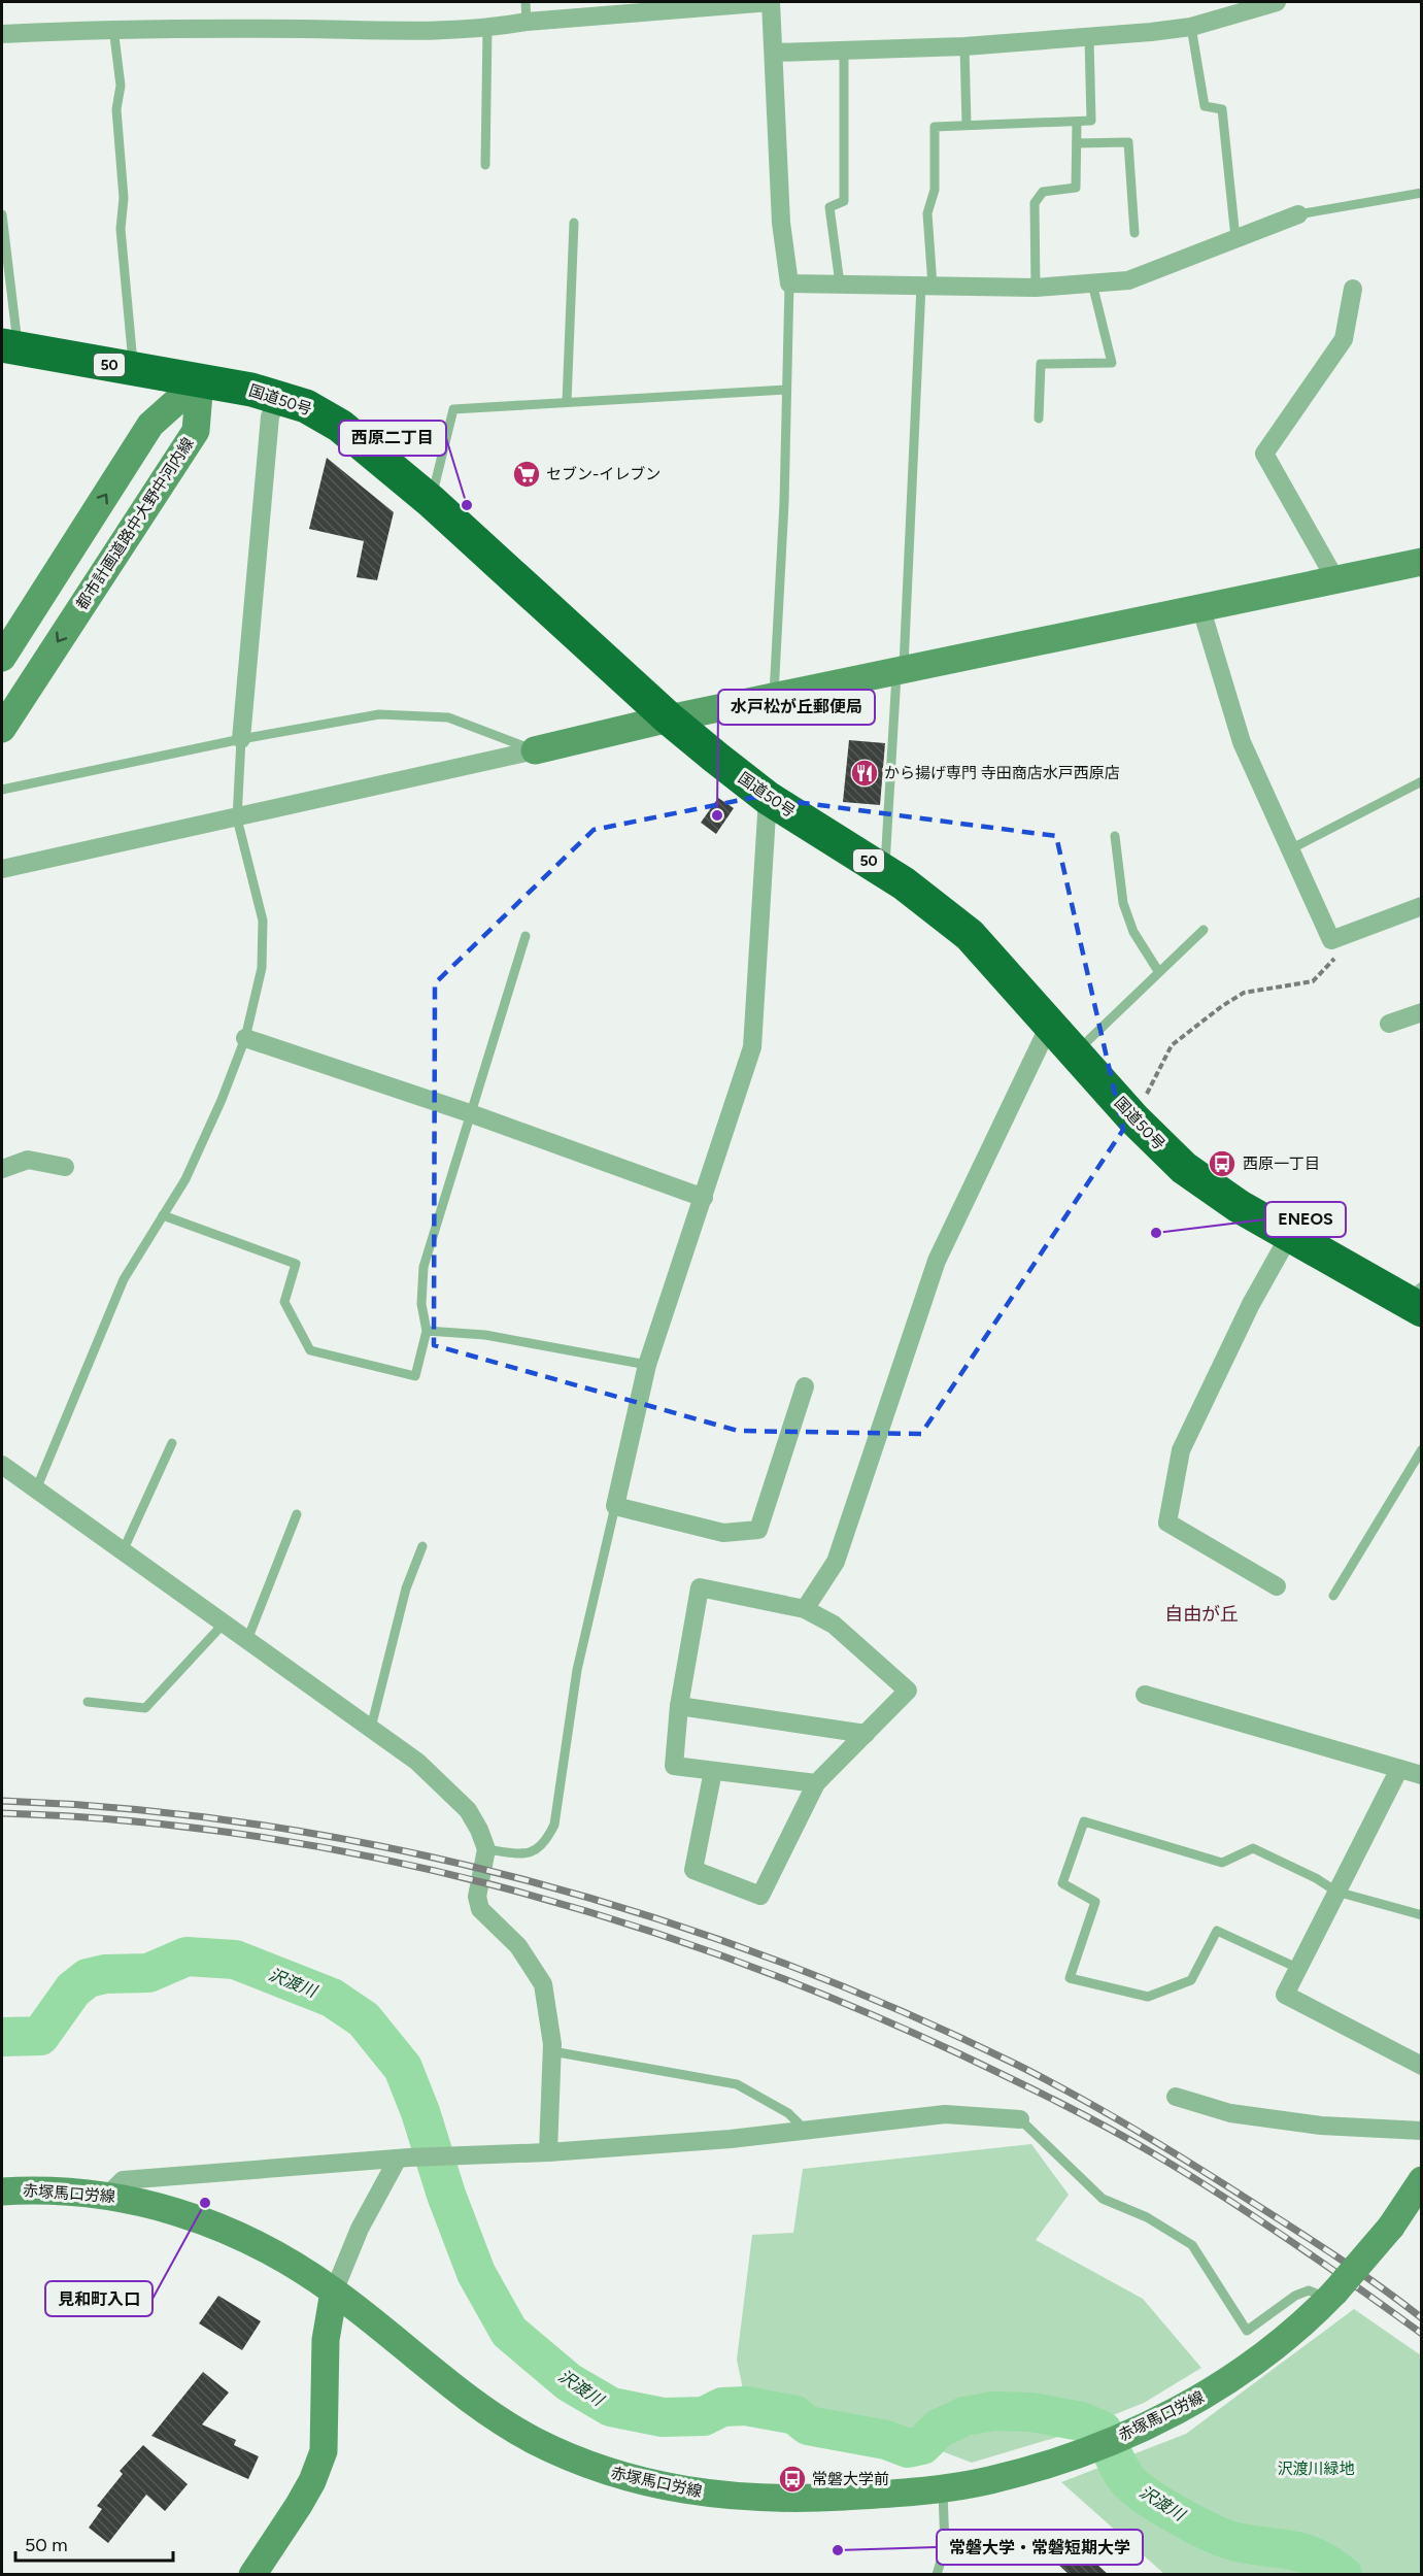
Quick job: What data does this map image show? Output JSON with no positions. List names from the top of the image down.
{
  "streets": {
    "highway": ["50", "国道50号"],
    "street": ["都市計画道路中大野中河内線", "赤塚馬口労線"]
  },
  "crossings": [
    ["国道50号", "都市計画道路中大野中河内線"]
  ],
  "districts": ["自由が丘"],
  "water": ["沢渡川"],
  "parks": ["沢渡川緑地"],
  "places": {
    "supermarket": ["セブン-イレブン"],
    "other": [
      "西原二丁目",
      "水戸松が丘郵便局",
      "ENEOS",
      "見和町入口",
      "常磐大学・常磐短期大学"
    ],
    "restaurant": ["から揚げ専門 寺田商店水戸西原店"],
    "bus stop": ["西原一丁目", "常磐大学前"]
  },
  "scale_bar": "50 m"
}
